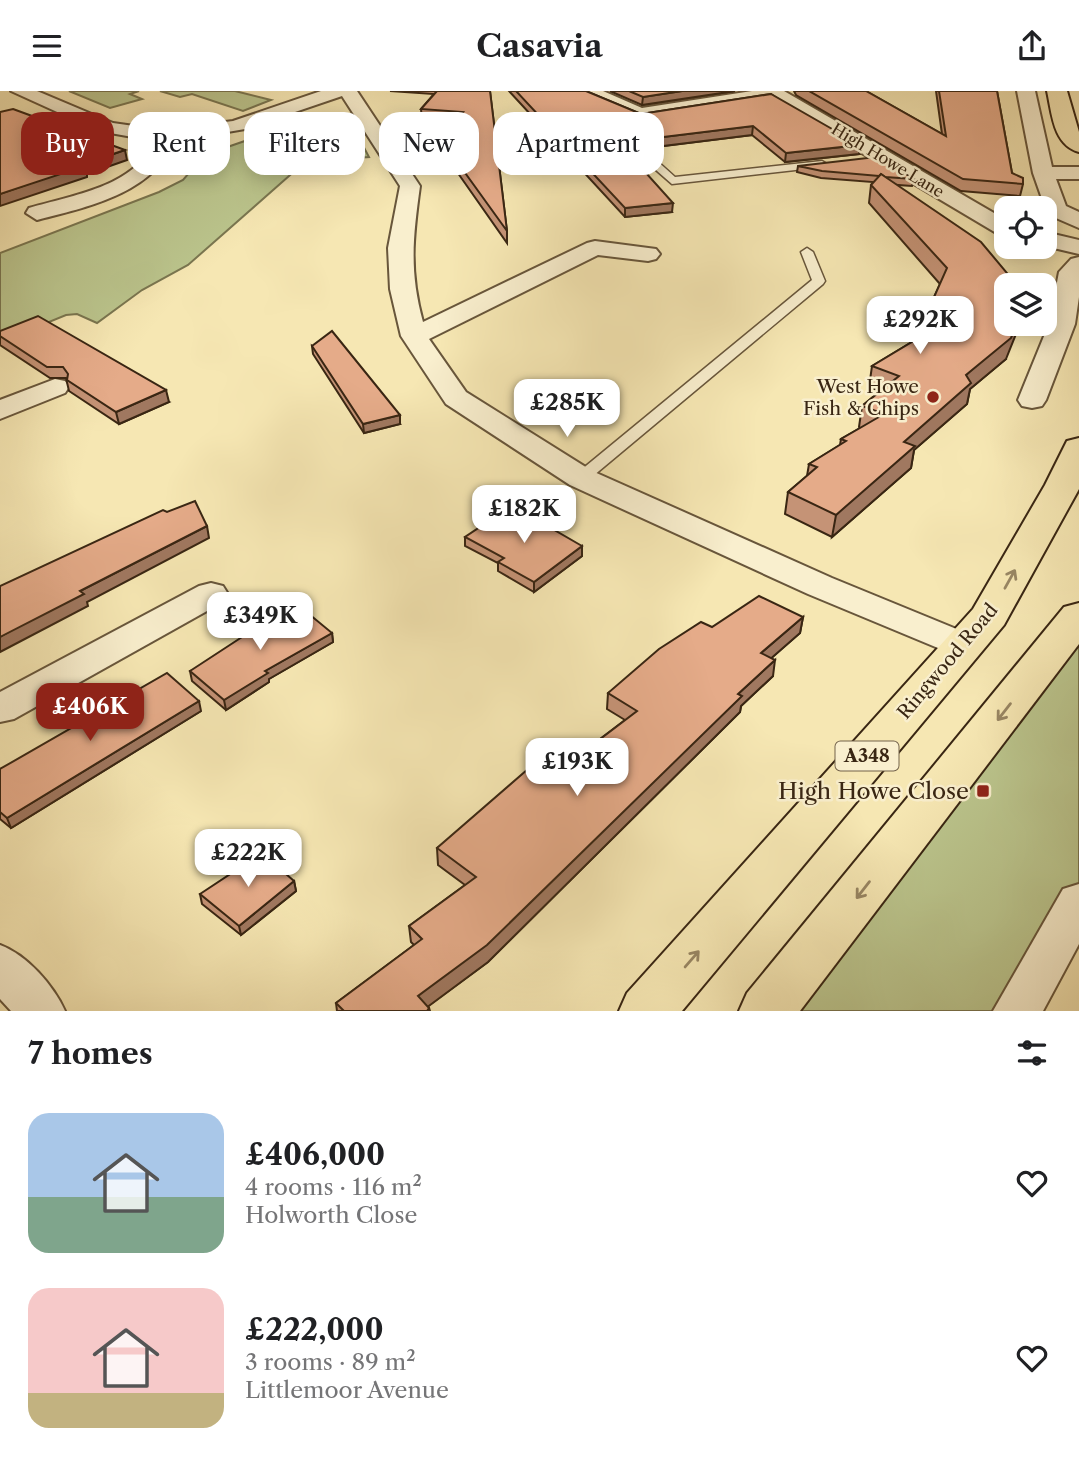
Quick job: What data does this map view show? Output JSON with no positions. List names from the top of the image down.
{
  "streets": {
    "highway": ["Ringwood Road", "A348"],
    "street": ["High Howe Lane"]
  },
  "places": {
    "other": ["West Howe Fish & Chips"],
    "transit": ["High Howe Close"]
  },
  "page": {
    "header": "Casavia",
    "chip": [
      "Buy",
      "Rent",
      "Filters",
      "New",
      "Apartment"
    ],
    "price": [
      "£292K",
      "£285K",
      "£182K",
      "£349K",
      "£406K",
      "£193K",
      "£222K"
    ],
    "heading": "7 homes",
    "list": [
      {
        "name": "£406,000",
        "note": "4 rooms · 116 m² · Holworth Close"
      },
      {
        "name": "£222,000",
        "note": "3 rooms · 89 m² · Littlemoor Avenue"
      }
    ]
  }
}
